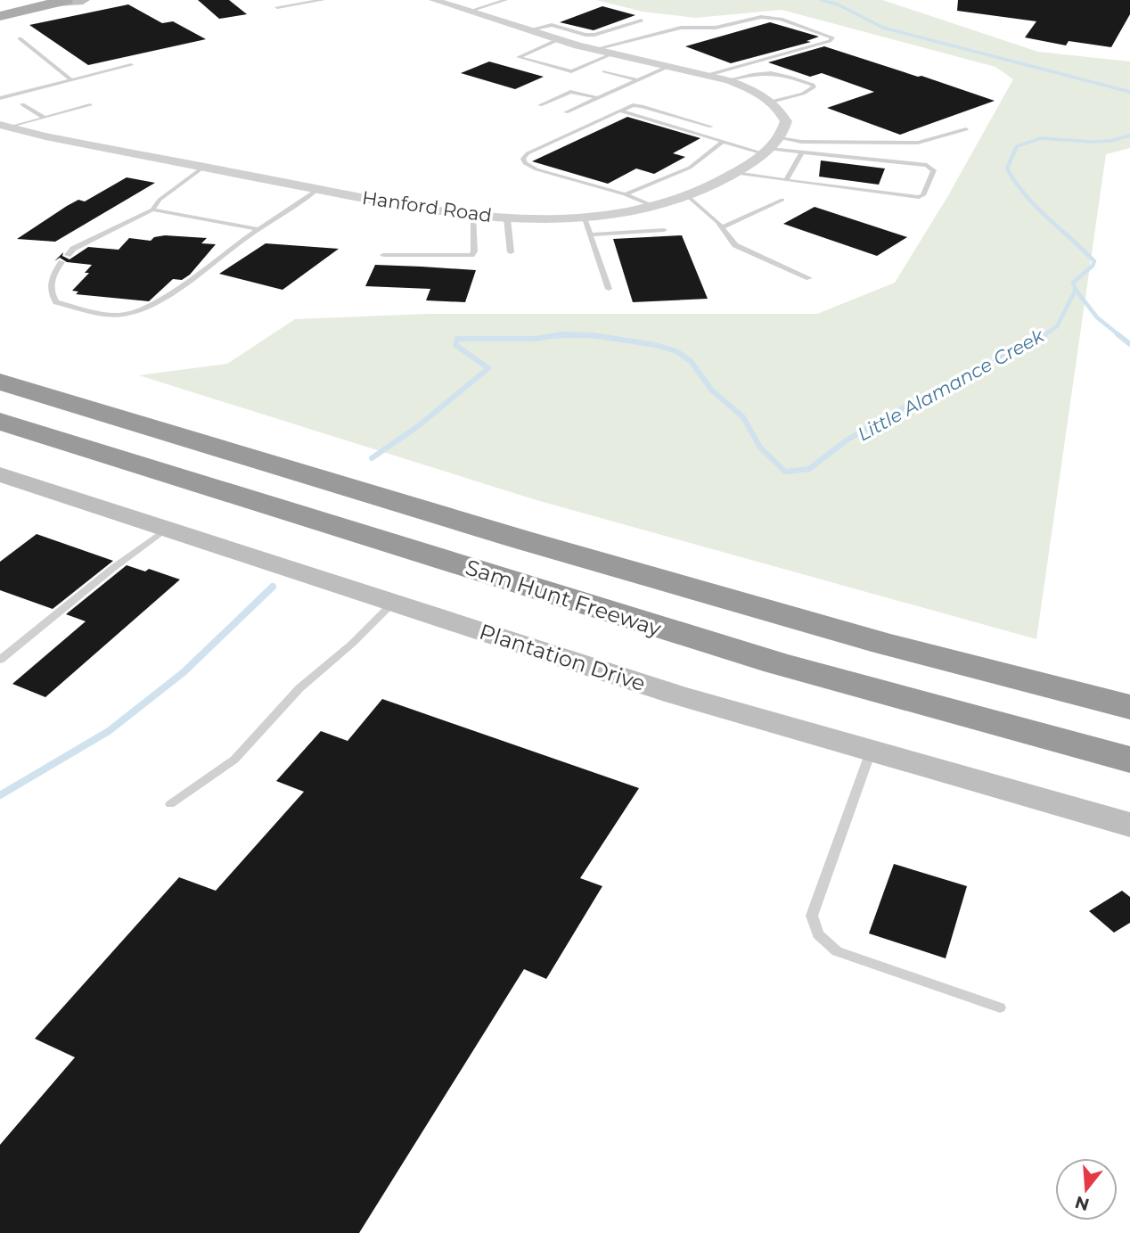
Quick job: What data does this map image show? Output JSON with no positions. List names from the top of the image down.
{
  "streets": {
    "highway": ["Sam Hunt Freeway"],
    "street": ["Hanford Road", "Plantation Drive"]
  },
  "water": ["Little Alamance Creek"],
  "north": "bottom"
}
